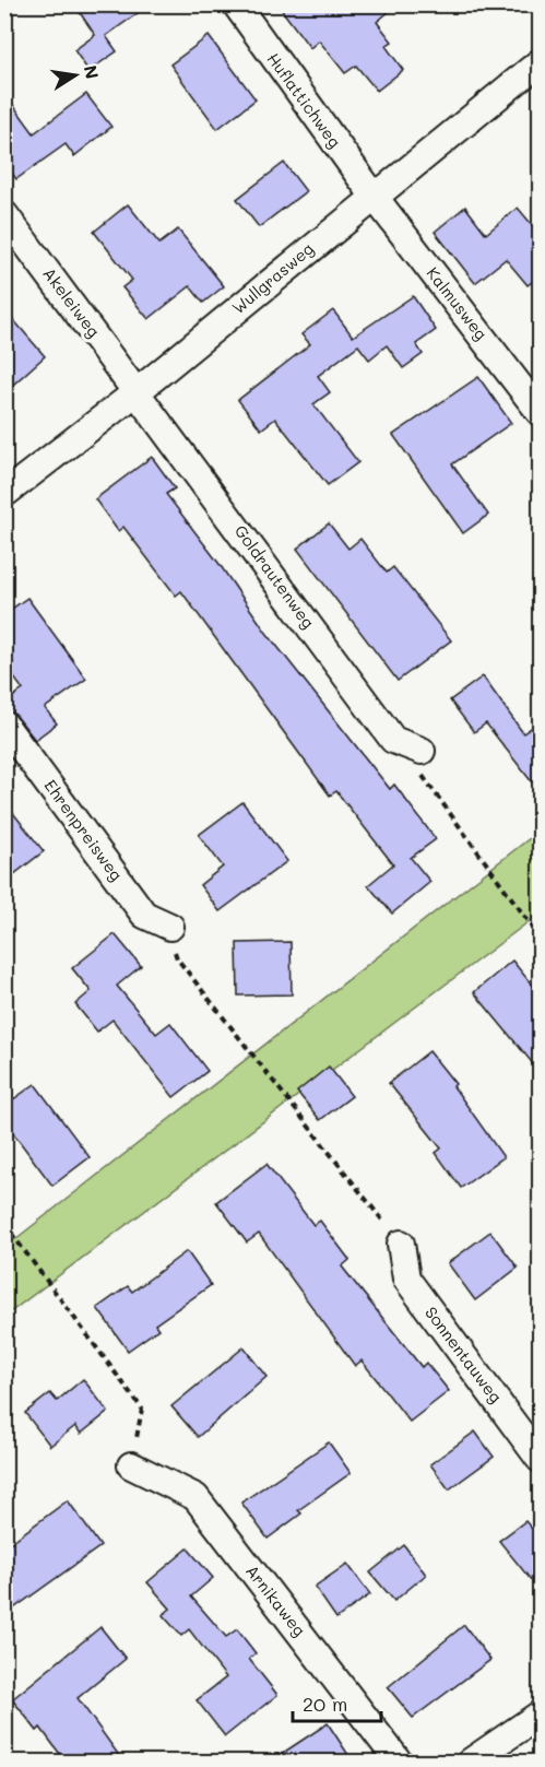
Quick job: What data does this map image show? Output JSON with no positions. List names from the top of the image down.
{
  "streets": {
    "street": [
      "Huflattichweg",
      "Wullgrasweg",
      "Akeleiweg",
      "Kalmusweg",
      "Goldrautenweg",
      "Ehrenpreisweg",
      "Sonnentauweg",
      "Arnikaweg"
    ]
  },
  "crossings": [
    ["Huflattichweg", "Wullgrasweg"],
    ["Huflattichweg", "Kalmusweg"],
    ["Wullgrasweg", "Akeleiweg"],
    ["Wullgrasweg", "Kalmusweg"],
    ["Wullgrasweg", "Goldrautenweg"],
    ["Akeleiweg", "Goldrautenweg"]
  ],
  "scale_bar": "20 m",
  "north": "right"
}
